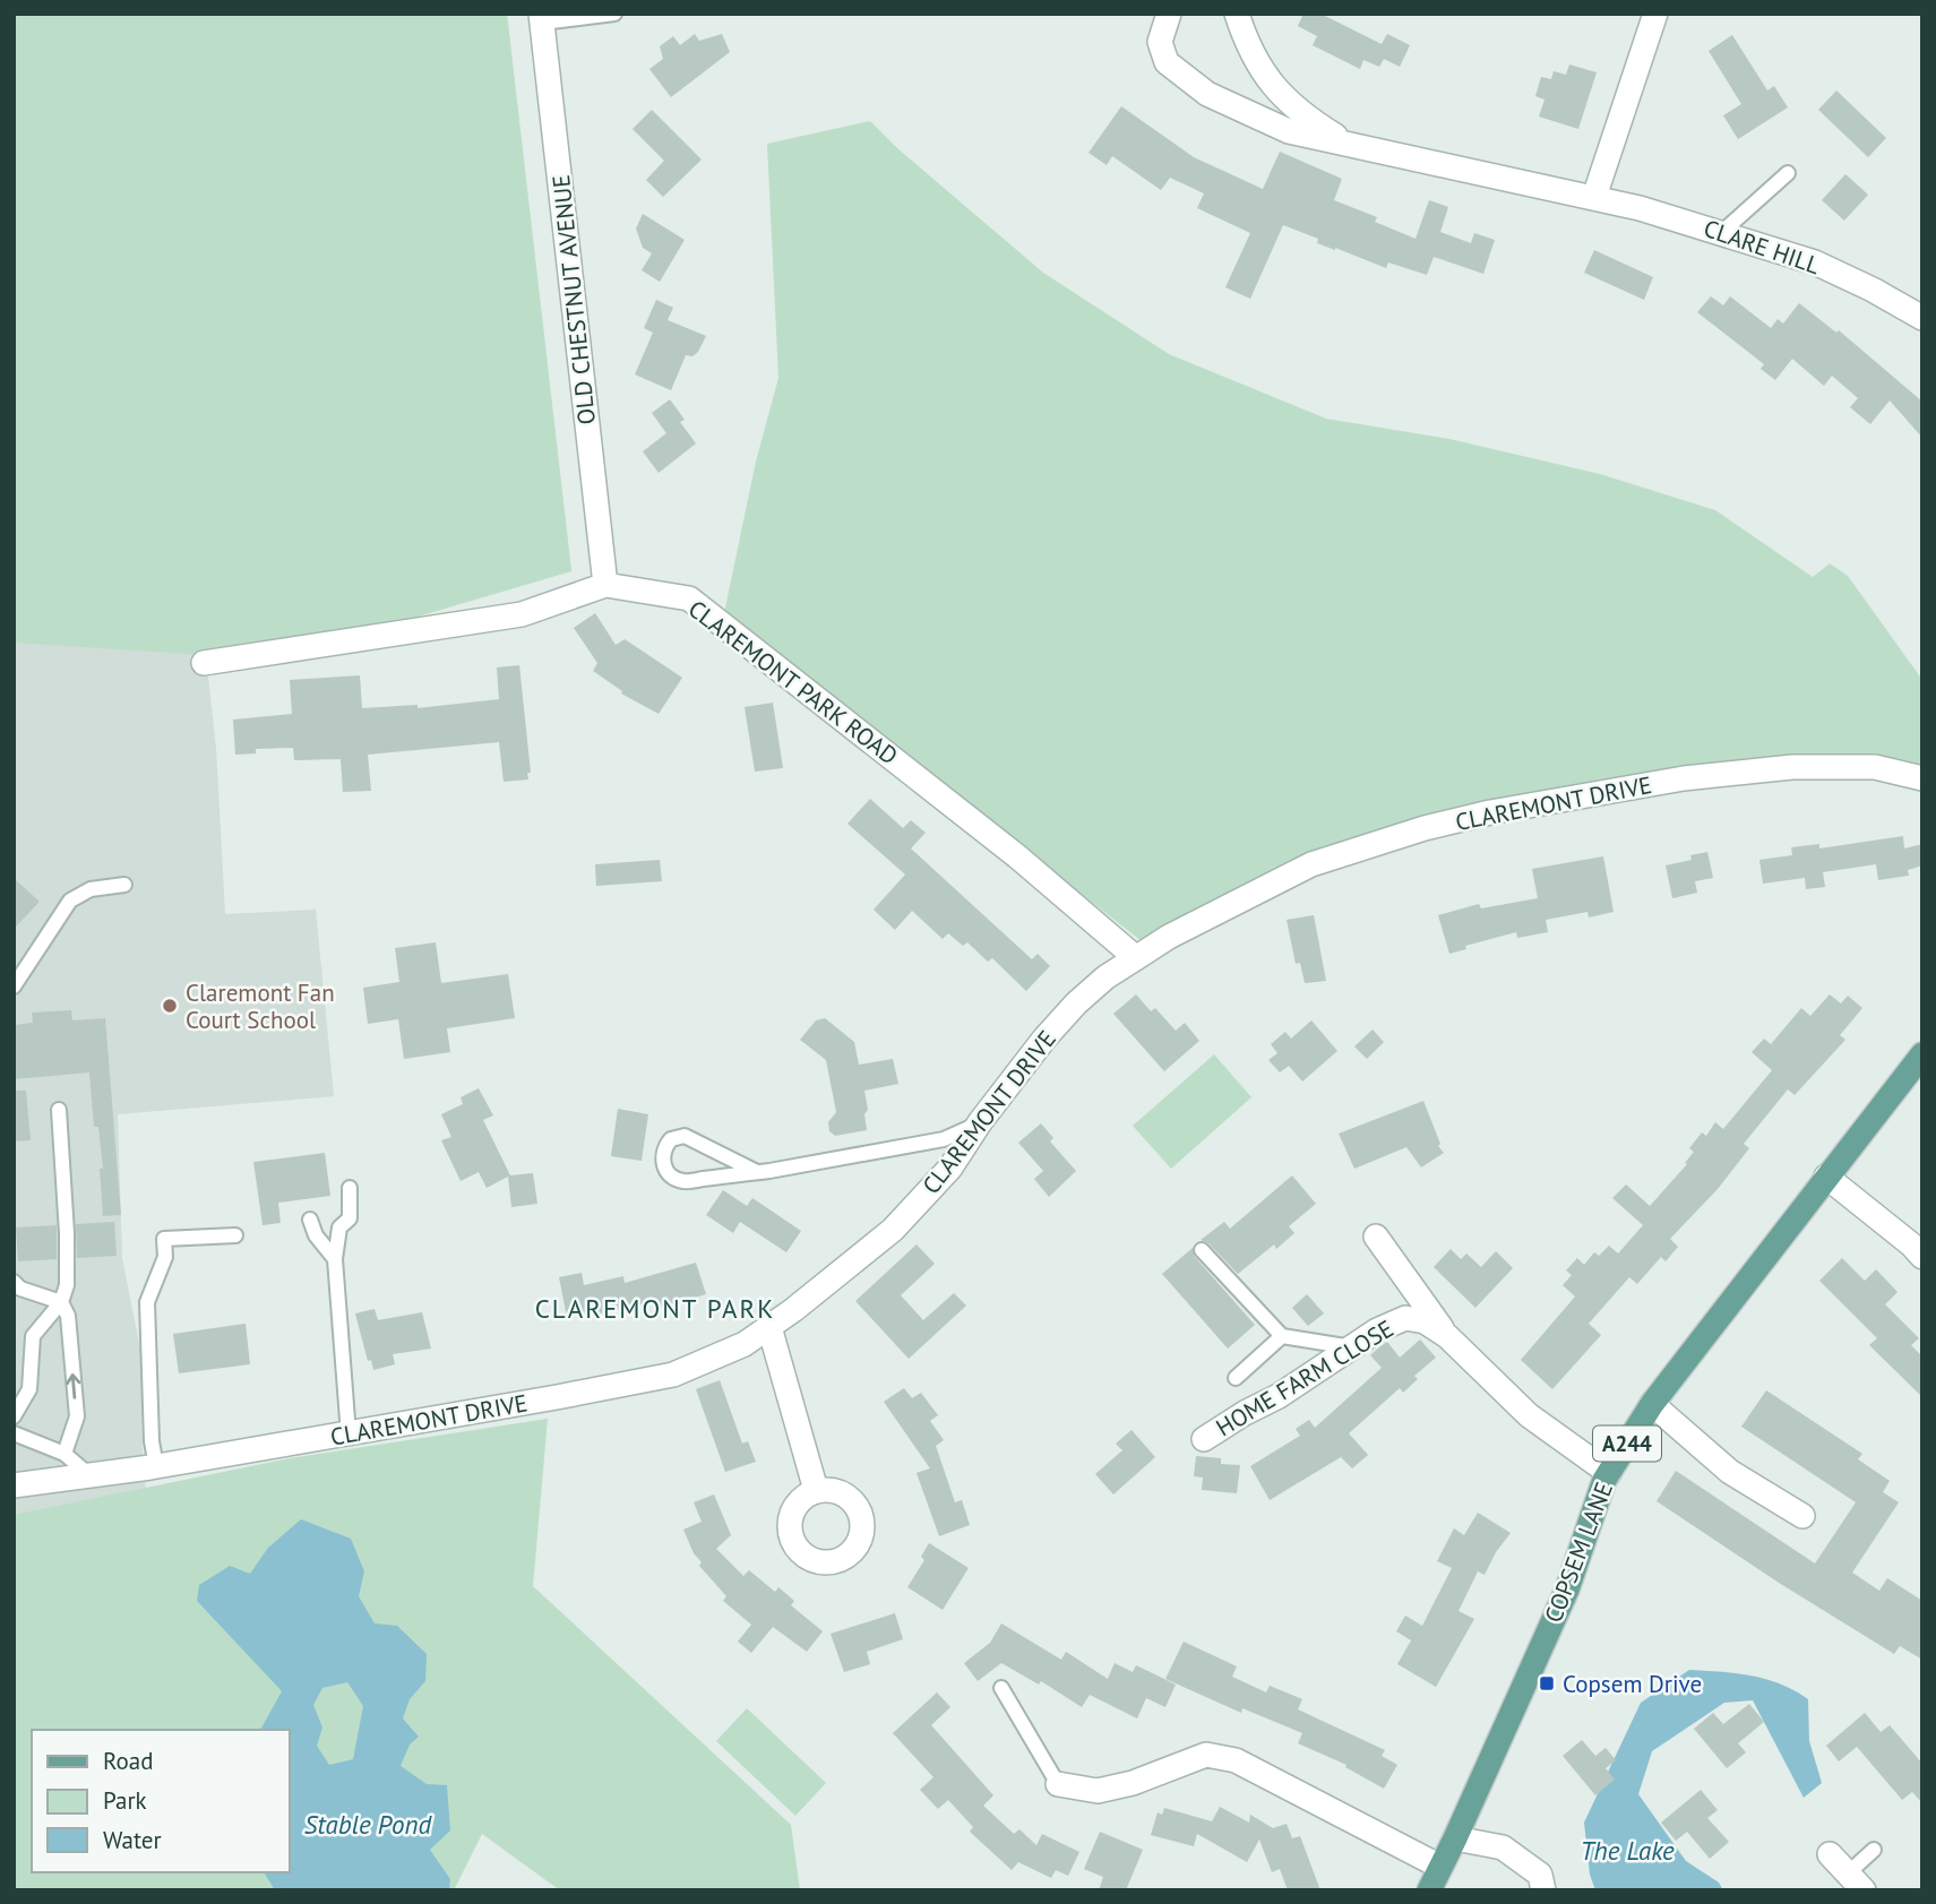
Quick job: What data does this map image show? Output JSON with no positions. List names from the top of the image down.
{
  "streets": {
    "main road": ["A244", "COPSEM LANE"],
    "street": [
      "CLARE HILL",
      "OLD CHESTNUT AVENUE",
      "CLAREMONT PARK ROAD",
      "CLAREMONT DRIVE",
      "HOME FARM CLOSE"
    ]
  },
  "crossings": [
    ["OLD CHESTNUT AVENUE", "CLAREMONT PARK ROAD"],
    ["CLAREMONT PARK ROAD", "CLAREMONT DRIVE"],
    ["HOME FARM CLOSE", "COPSEM LANE"]
  ],
  "districts": ["CLAREMONT PARK"],
  "water": ["Stable Pond", "The Lake"],
  "places": {
    "other": ["Claremont Fan Court School"],
    "transit": ["Copsem Drive"]
  },
  "legend": ["Road", "Park", "Water"]
}
